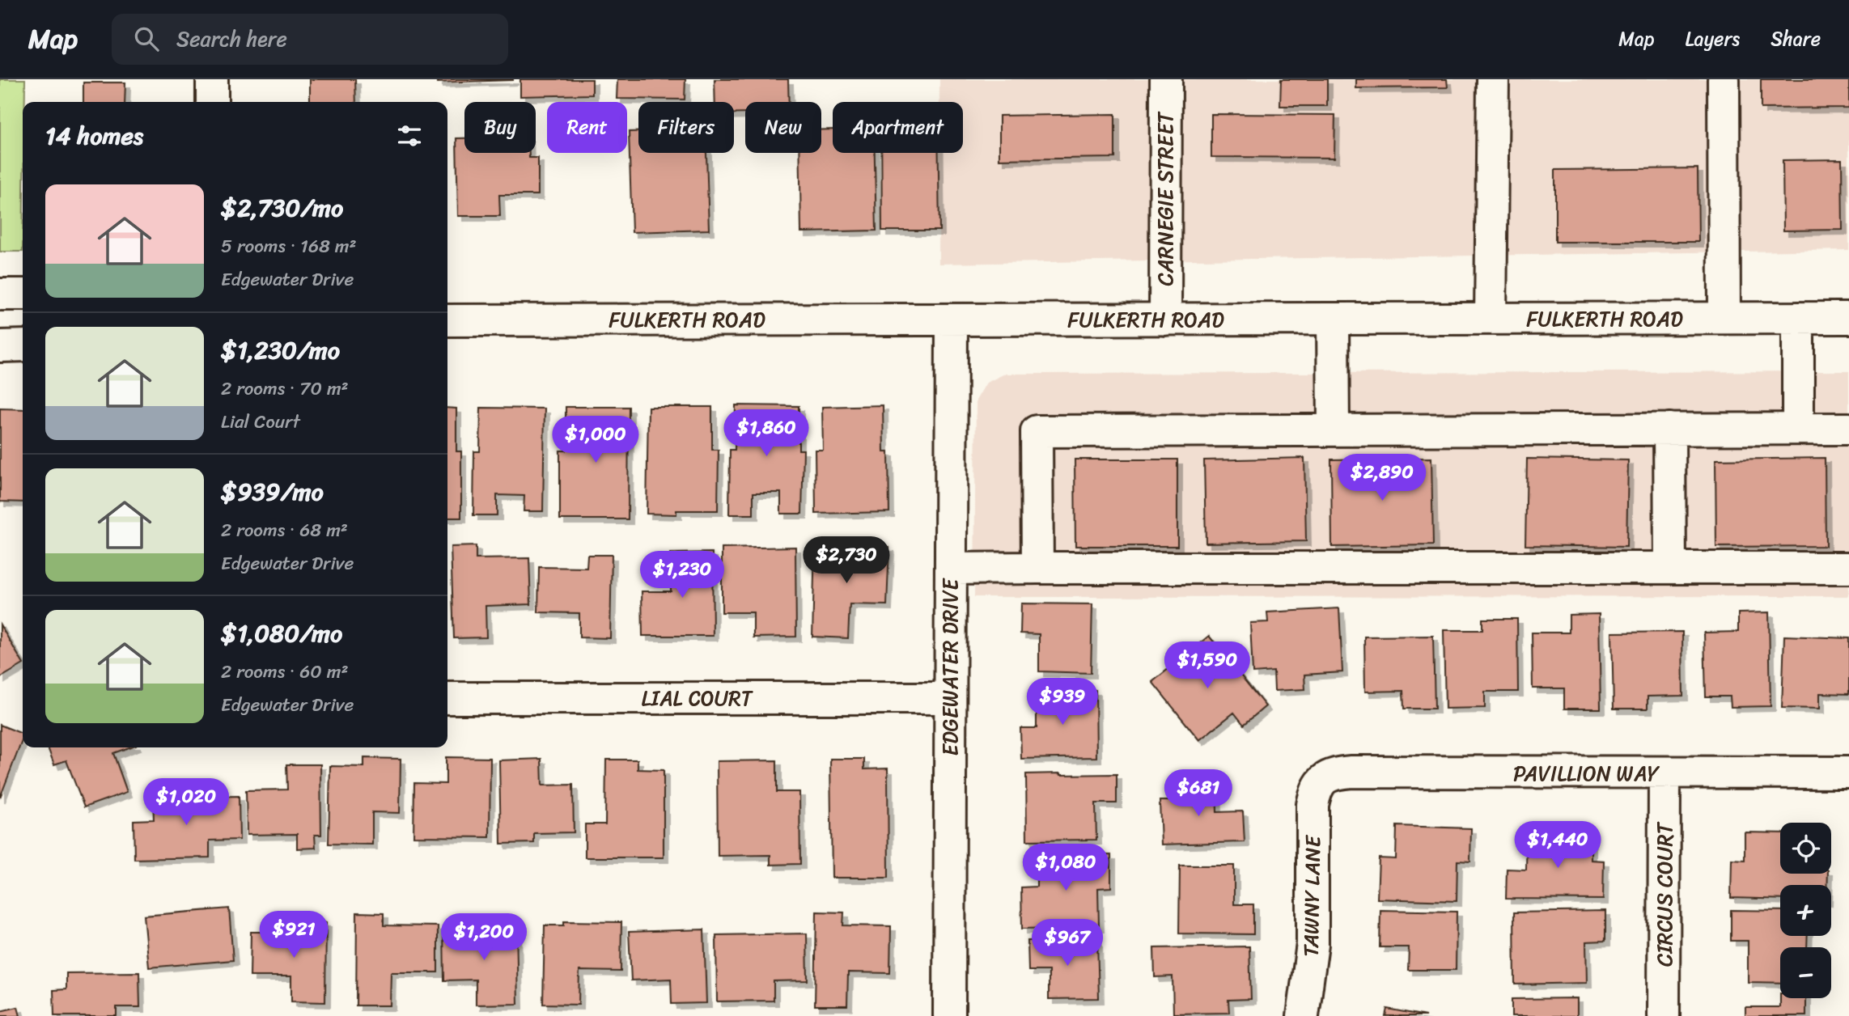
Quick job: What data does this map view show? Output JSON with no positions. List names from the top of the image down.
{
  "streets": {
    "street": [
      "CARNEGIE STREET",
      "FULKERTH ROAD",
      "EDGEWATER DRIVE",
      "LIAL COURT",
      "PAVILLION WAY",
      "CIRCUS COURT",
      "TAWNY LANE"
    ]
  },
  "crossings": [
    ["CARNEGIE STREET", "FULKERTH ROAD"],
    ["FULKERTH ROAD", "EDGEWATER DRIVE"],
    ["EDGEWATER DRIVE", "LIAL COURT"],
    ["PAVILLION WAY", "CIRCUS COURT"],
    ["PAVILLION WAY", "TAWNY LANE"]
  ],
  "page": {
    "header": "Map",
    "search": "Search here",
    "nav": ["Map", "Layers", "Share"],
    "chip": [
      "Buy",
      "Rent",
      "Filters",
      "New",
      "Apartment"
    ],
    "heading": "14 homes",
    "list": [
      {
        "name": "$2,730/mo",
        "note": "5 rooms · 168 m² · Edgewater Drive"
      },
      {
        "name": "$1,230/mo",
        "note": "2 rooms · 70 m² · Lial Court"
      },
      {
        "name": "$939/mo",
        "note": "2 rooms · 68 m² · Edgewater Drive"
      },
      {
        "name": "$1,080/mo",
        "note": "2 rooms · 60 m² · Edgewater Drive"
      }
    ],
    "price": [
      "$1,860",
      "$1,000",
      "$2,890",
      "$2,730",
      "$1,230",
      "$1,590",
      "$939",
      "$681",
      "$1,020",
      "$1,440",
      "$1,080",
      "$921",
      "$1,200",
      "$967"
    ],
    "map_buttons": ["+", "−"]
  }
}
